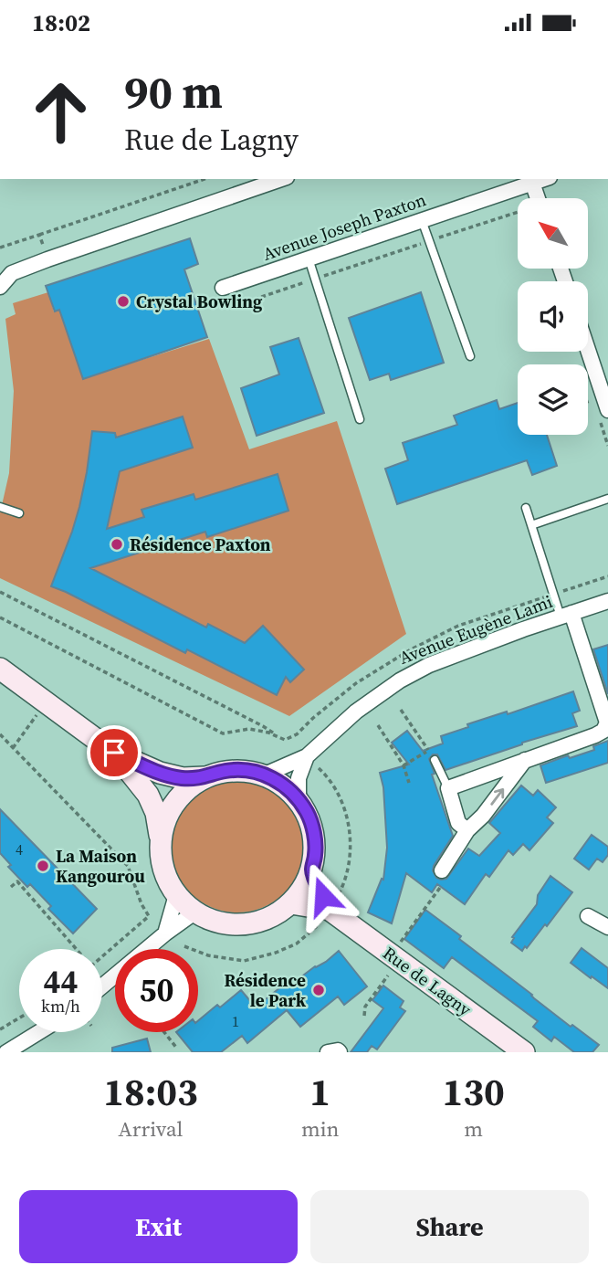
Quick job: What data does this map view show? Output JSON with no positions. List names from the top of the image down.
{
  "streets": {
    "main road": ["Rue de Lagny"],
    "street": ["Avenue Joseph Paxton", "Avenue Eugène Lami"]
  },
  "places": [
    "Crystal Bowling",
    "Résidence Paxton",
    "La Maison Kangourou",
    "Résidence le Park"
  ],
  "house_numbers": ["4", "1"],
  "north": "top left",
  "page": {
    "status": "18:02",
    "turn": ["90 m", "Rue de Lagny"],
    "speed": "44 km/h",
    "limit": "50",
    "eta": [
      "18:03",
      "Arrival",
      "1",
      "min",
      "130",
      "m"
    ],
    "buttons": ["Exit", "Share"]
  }
}
